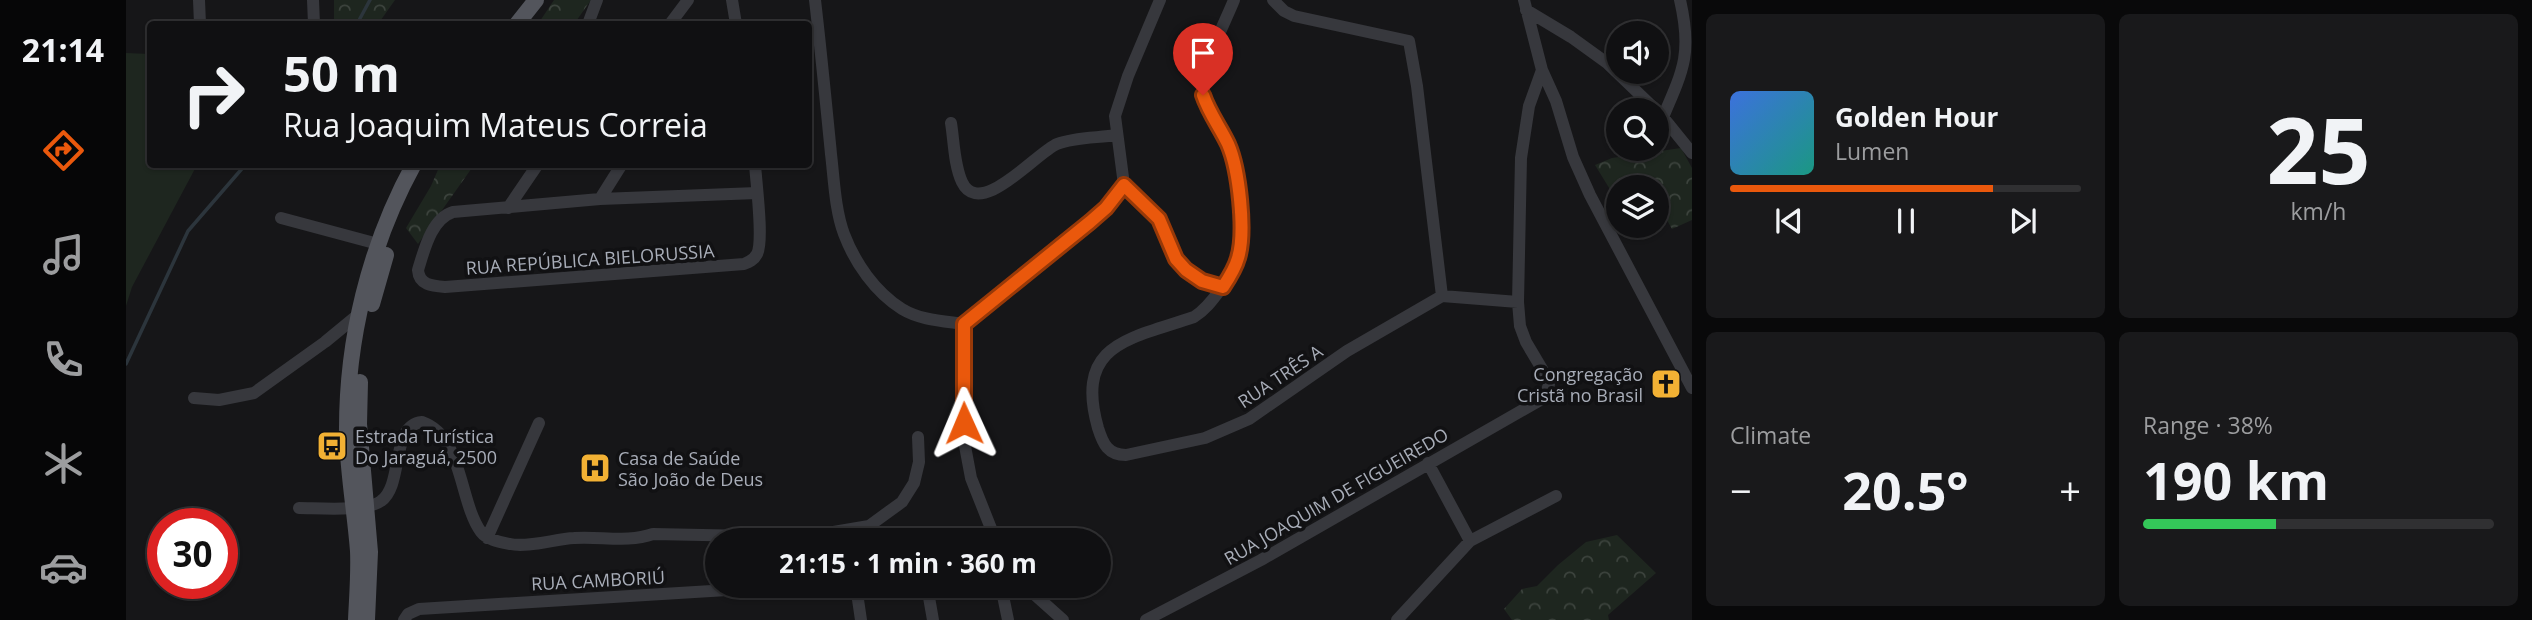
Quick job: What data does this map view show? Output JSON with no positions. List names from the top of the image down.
{
  "streets": {
    "street": [
      "RUA REPÚBLICA BIELORUSSIA",
      "RUA TRÊS A",
      "RUA JOAQUIM DE FIGUEIREDO",
      "RUA CAMBORIÚ"
    ]
  },
  "places": {
    "church": ["Congregação Cristã no Brasil"],
    "bus stop": ["Estrada Turística Do Jaraguá, 2500"],
    "hospital": ["Casa de Saúde São João de Deus"]
  },
  "page": {
    "tabs": "21:14",
    "tile": [
      ["25", "km/h"],
      "Climate",
      ["Range · 38%", "190 km"]
    ],
    "turn": ["50 m", "Rua Joaquim Mateus Correia"],
    "song": ["Golden Hour", "Lumen"],
    "heat": ["−", "20.5°", "+"],
    "limit": "30",
    "trip": "21:15 · 1 min · 360 m"
  }
}
